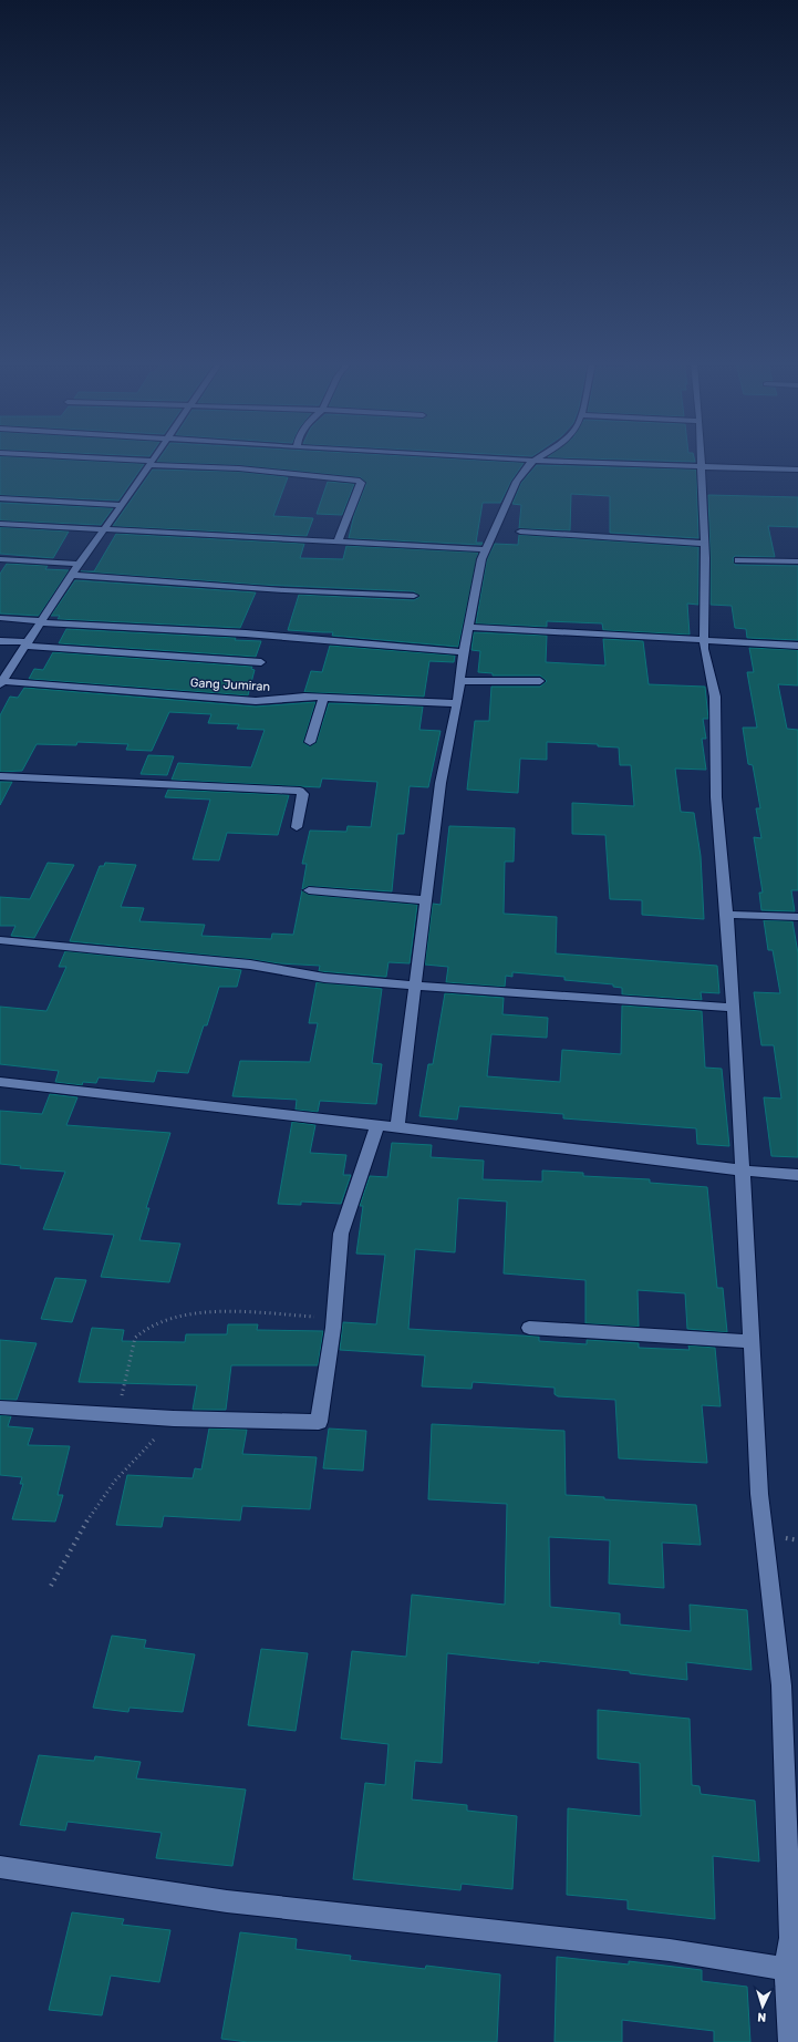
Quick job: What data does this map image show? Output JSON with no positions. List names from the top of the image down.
{
  "streets": {
    "street": ["Gang Jumiran"]
  },
  "north": "bottom"
}
